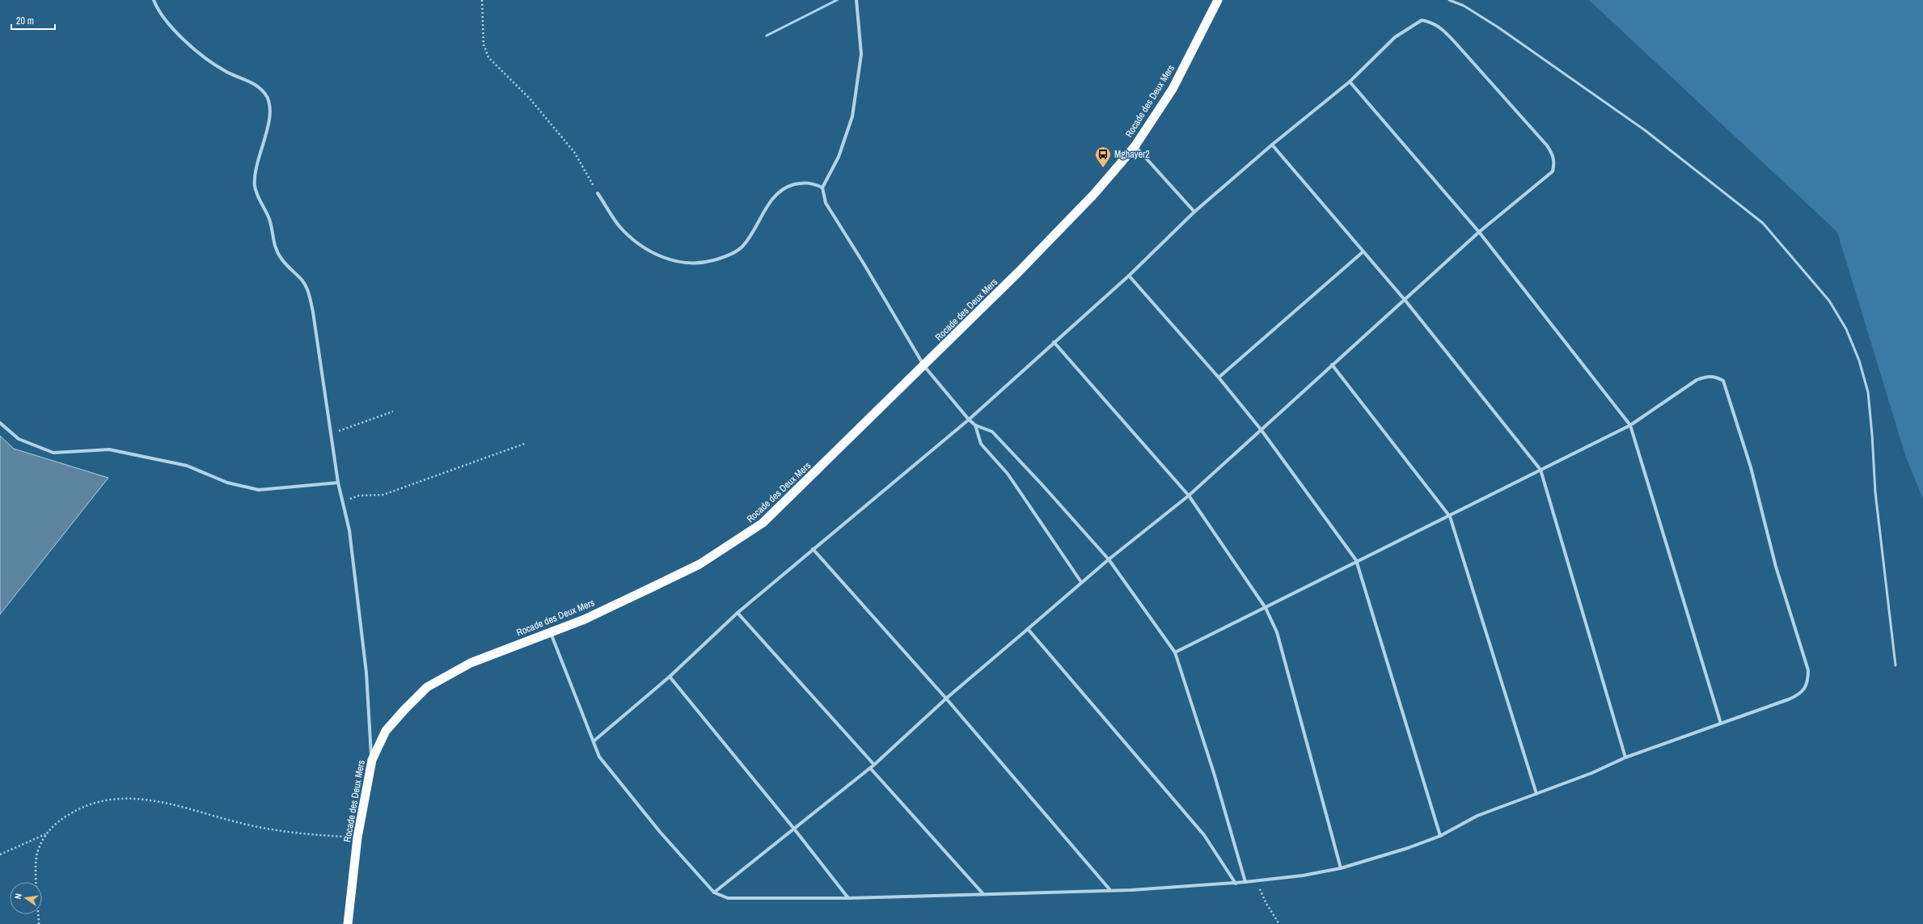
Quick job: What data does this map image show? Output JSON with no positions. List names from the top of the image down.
{
  "streets": {
    "highway": ["Rocade des Deux Mers"]
  },
  "places": {
    "bus stop": ["Mghayer2"]
  },
  "scale_bar": "20 m",
  "north": "left"
}
